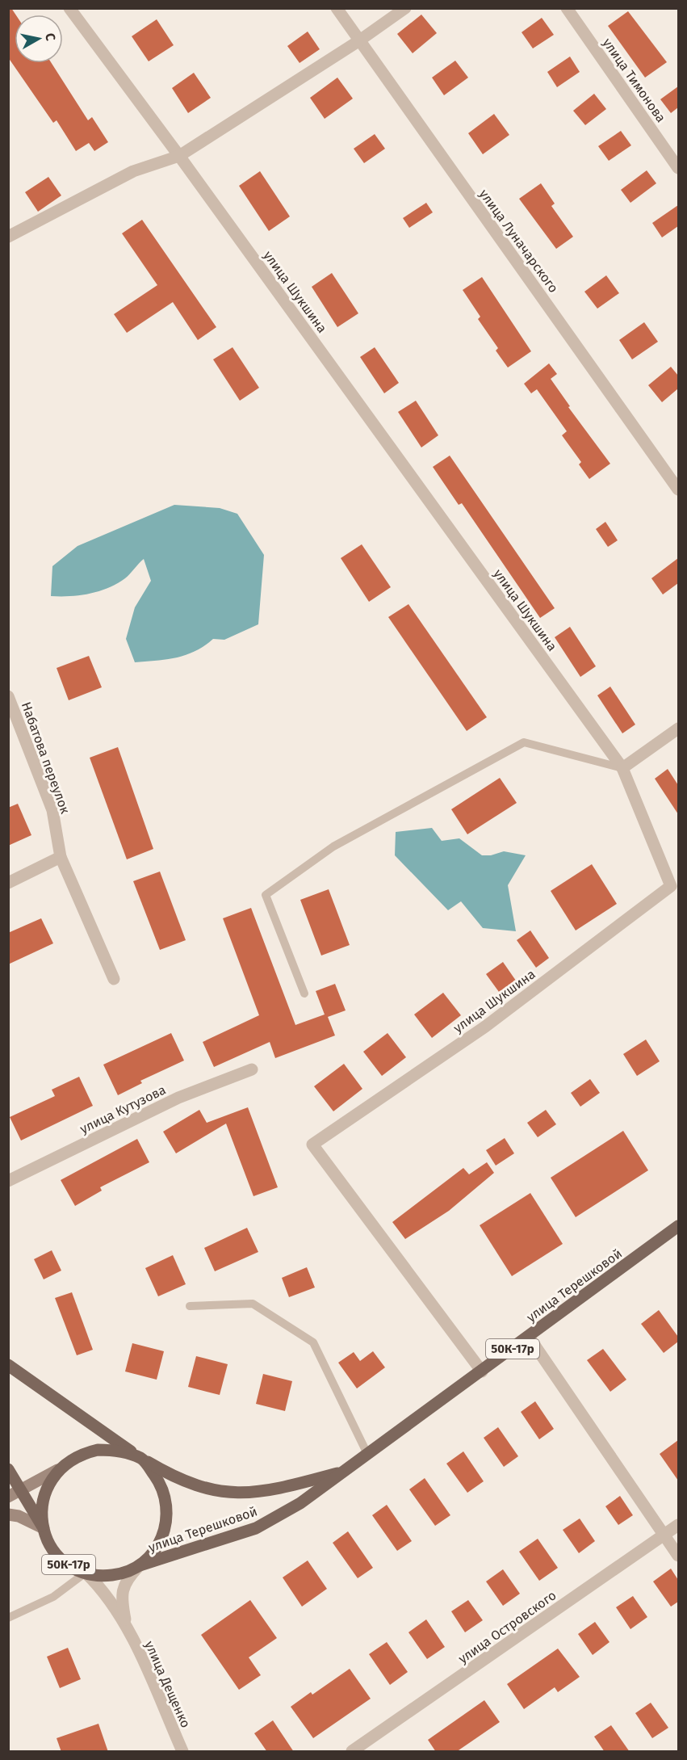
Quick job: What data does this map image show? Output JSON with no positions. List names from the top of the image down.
{
  "streets": {
    "main road": ["улица Терешковой", "50К-17р"],
    "street": [
      "улица Тимонова",
      "улица Луначарского",
      "улица Шукшина",
      "Набатова переулок",
      "улица Кутузова",
      "улица Островского",
      "улица Дещенко"
    ]
  },
  "crossings": [
    ["улица Шукшина", "улица Терешковой"],
    ["улица Терешковой", "50К-17р"],
    ["улица Терешковой", "улица Дещенко"],
    ["50К-17р", "улица Дещенко"]
  ],
  "north": "right"
}
